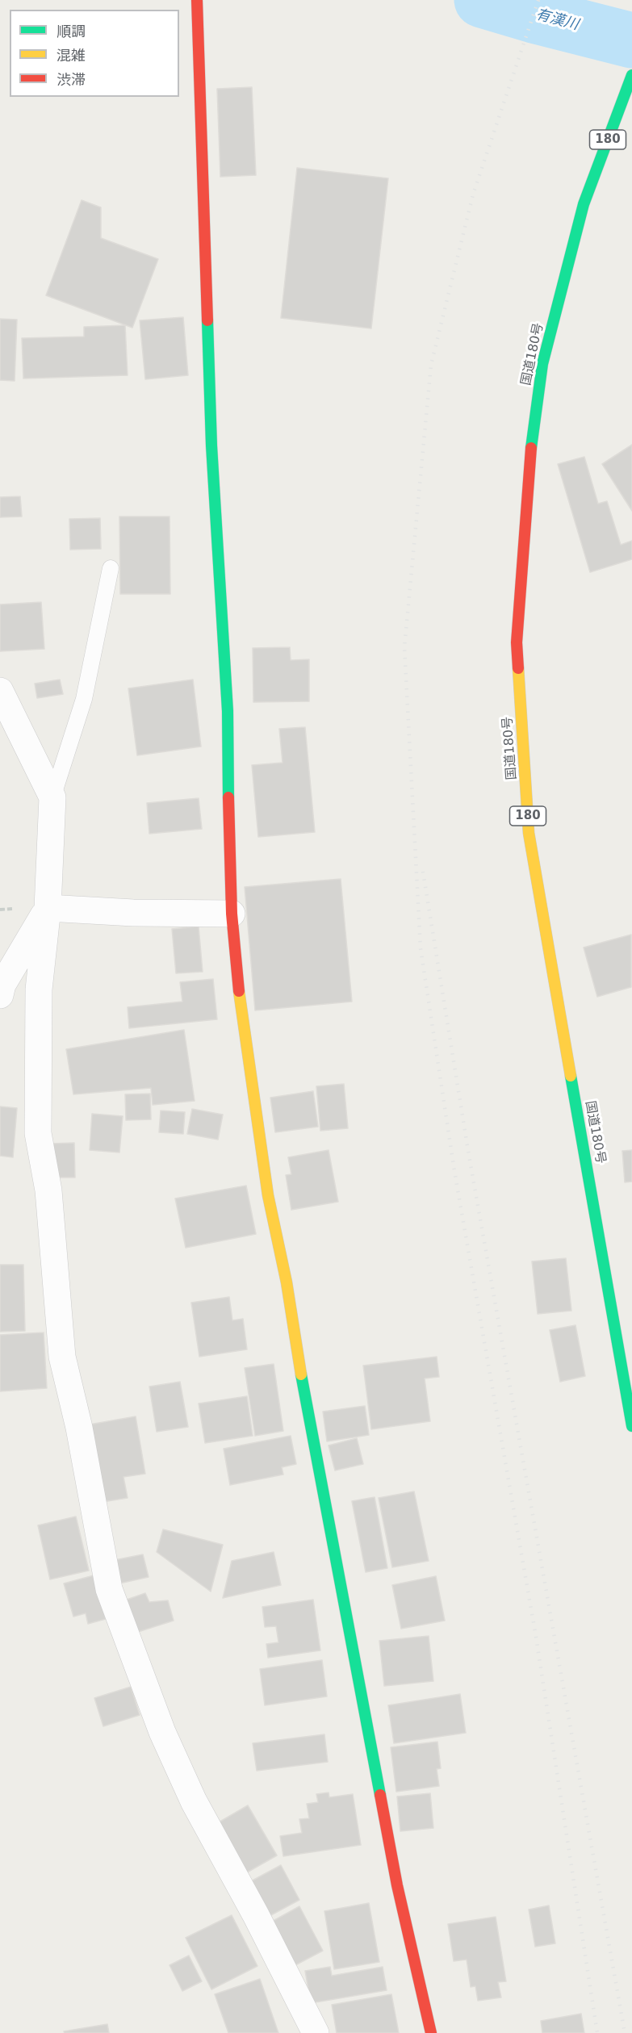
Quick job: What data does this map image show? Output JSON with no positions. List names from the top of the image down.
{
  "streets": {
    "main road": ["180", "国道180号"]
  },
  "water": ["有漢川"],
  "legend": ["順調", "混雑", "渋滞"]
}
